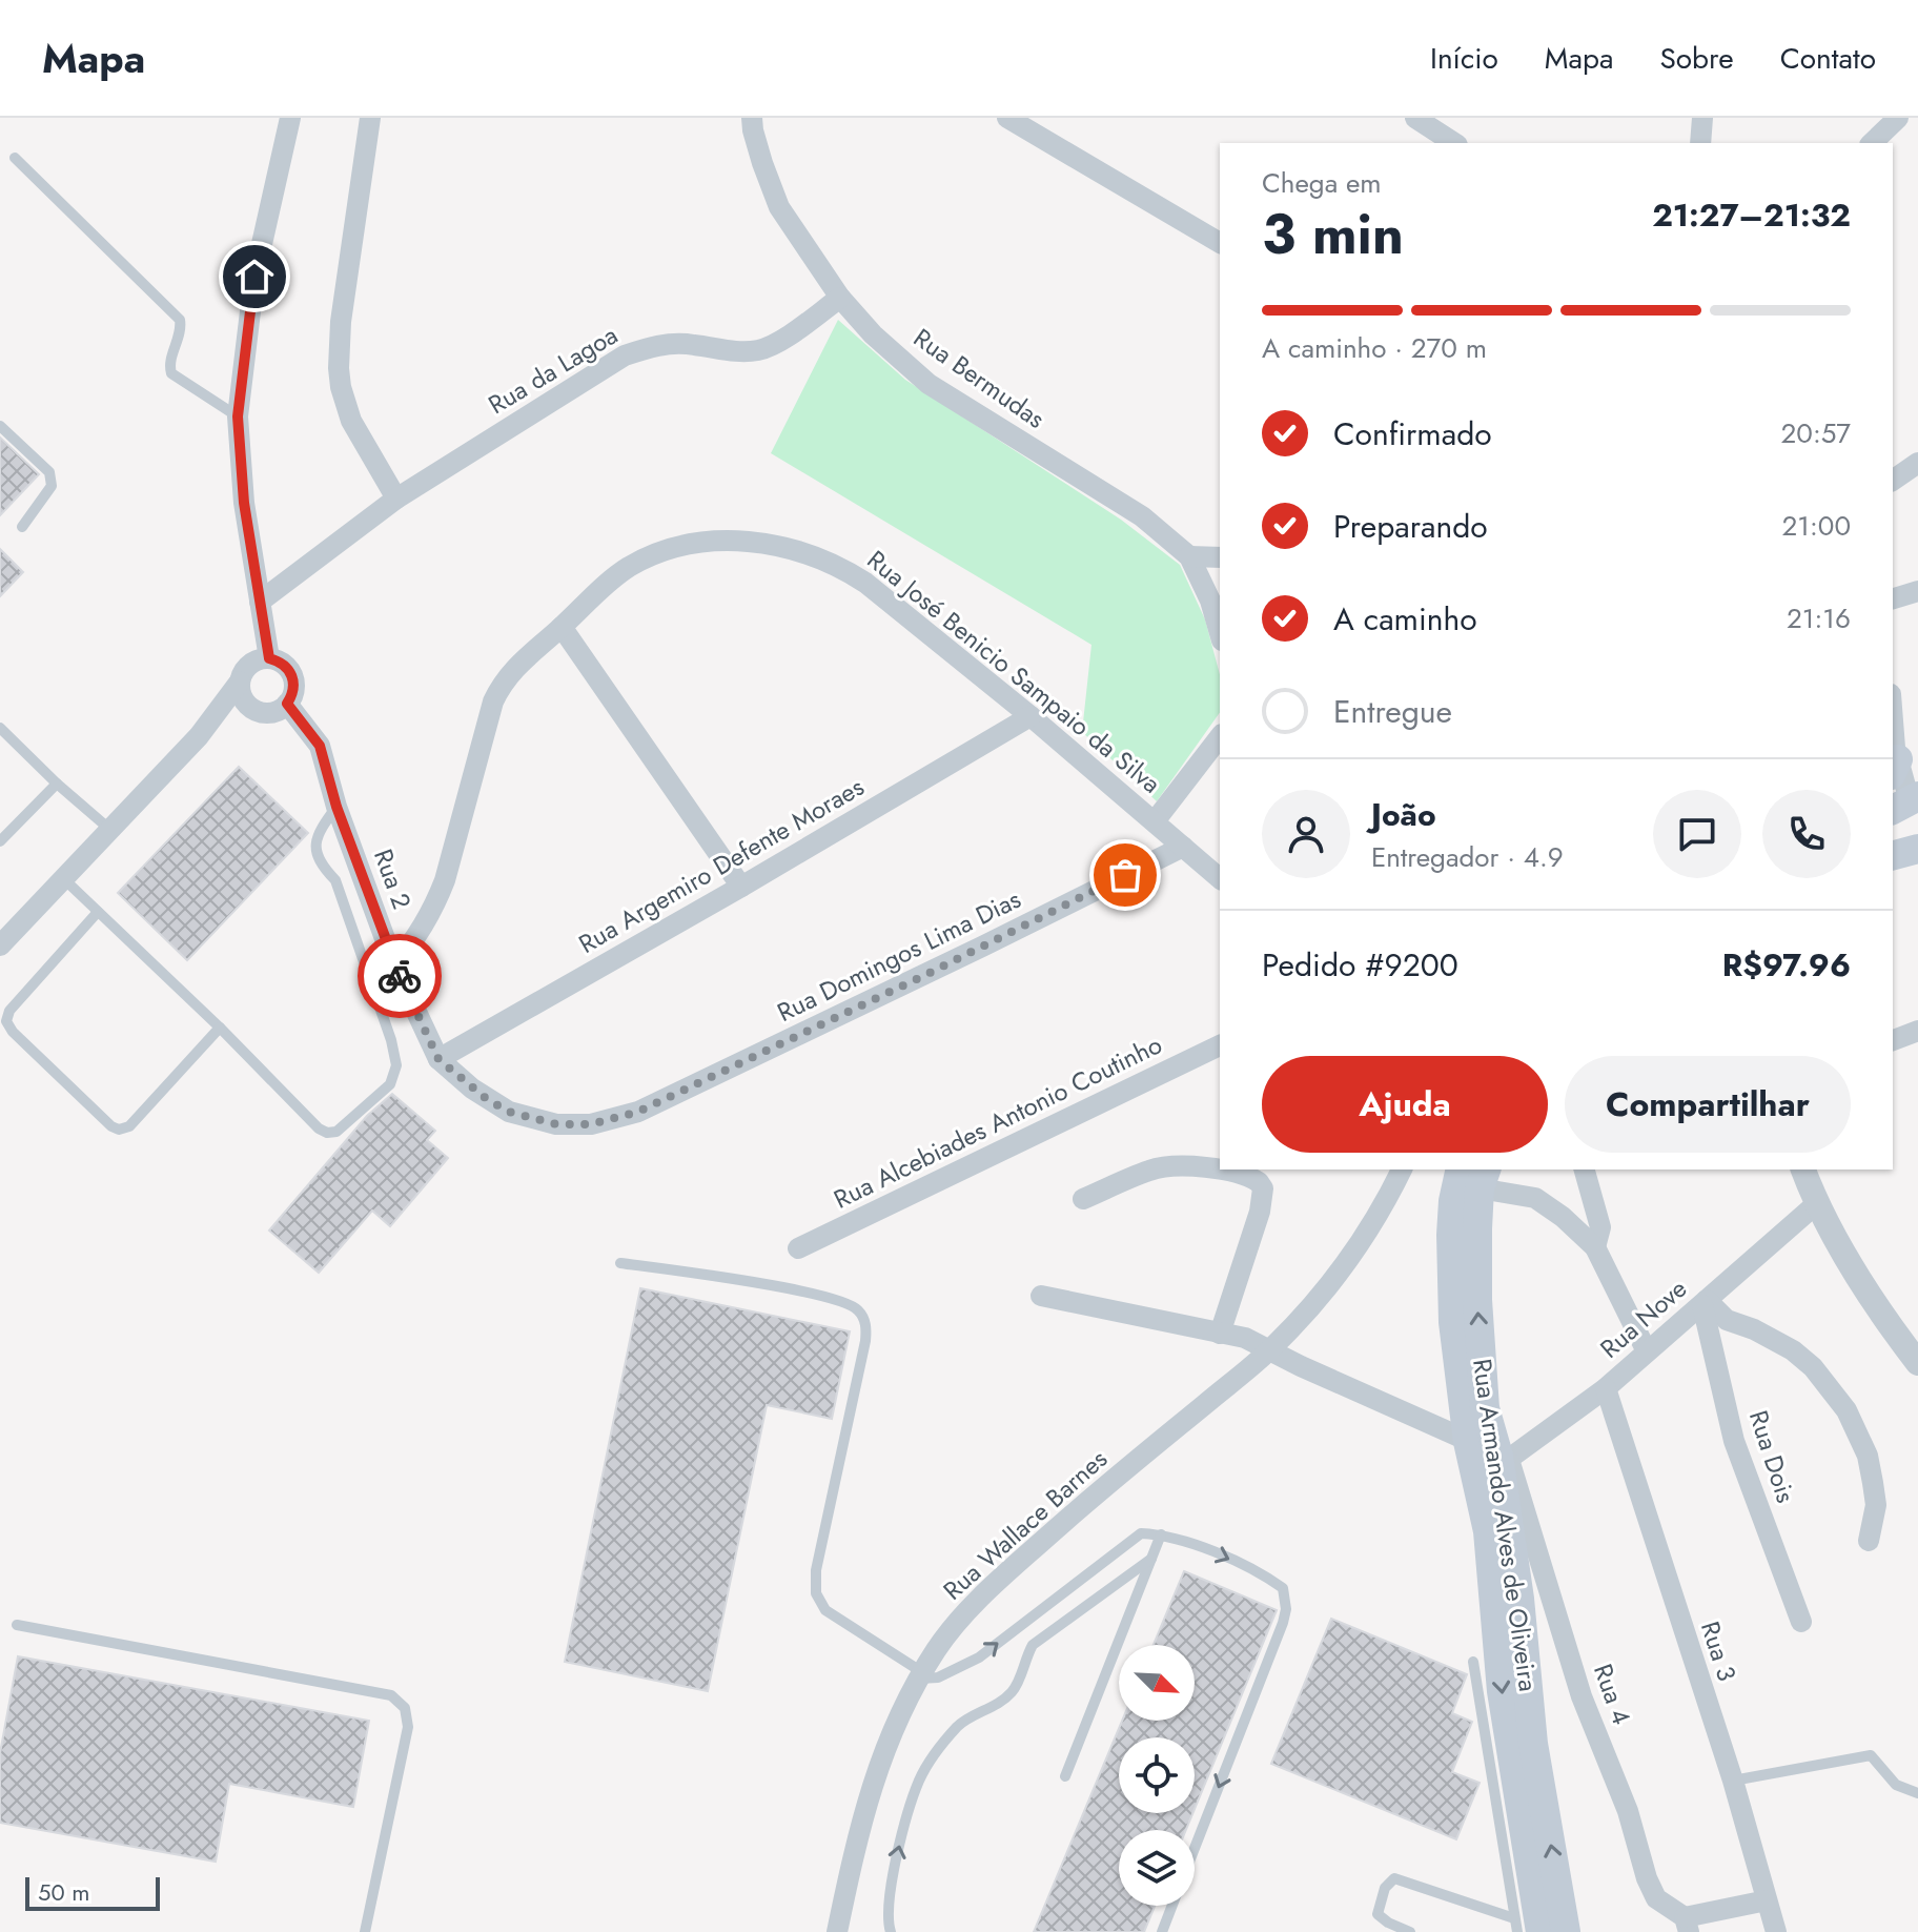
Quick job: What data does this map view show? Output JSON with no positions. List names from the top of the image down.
{
  "streets": {
    "main road": ["Rua Armando Alves de Oliveira"],
    "street": [
      "Rua da Lagoa",
      "Rua Bermudas",
      "Rua José Benicio Sampaio da Silva",
      "Rua Argemiro Defente Moraes",
      "Rua 2",
      "Rua Domingos Lima Dias",
      "Rua Alcebiades Antonio Coutinho",
      "Rua Nove",
      "Rua Dois",
      "Rua Wallace Barnes",
      "Rua 3",
      "Rua 4"
    ]
  },
  "crossings": [
    ["Rua da Lagoa", "Rua Bermudas"],
    ["Rua José Benicio Sampaio da Silva", "Rua Argemiro Defente Moraes"],
    ["Rua José Benicio Sampaio da Silva", "Rua 2"],
    ["Rua José Benicio Sampaio da Silva", "Rua Domingos Lima Dias"],
    ["Rua Argemiro Defente Moraes", "Rua 2"],
    ["Rua 2", "Rua Domingos Lima Dias"],
    ["Rua Nove", "Rua Dois"],
    ["Rua Nove", "Rua Armando Alves de Oliveira"],
    ["Rua Nove", "Rua 3"],
    ["Rua Nove", "Rua 4"],
    ["Rua Armando Alves de Oliveira", "Rua 4"]
  ],
  "scale_bar": "50 m",
  "north": "bottom right",
  "page": {
    "header": "Mapa",
    "nav": [
      "Início",
      "Mapa",
      "Sobre",
      "Contato"
    ],
    "heading": ["3 min", "Chega em", "21:27–21:32"],
    "panel": [
      "João",
      "Entregador · 4.9",
      "Pedido #9200",
      "R$97.96"
    ],
    "bar": "A caminho · 270 m",
    "list": [
      ["Confirmado", "20:57"],
      ["Preparando", "21:00"],
      ["A caminho", "21:16"],
      "Entregue"
    ],
    "buttons": ["Ajuda", "Compartilhar"],
    "scale": "50 m"
  }
}
